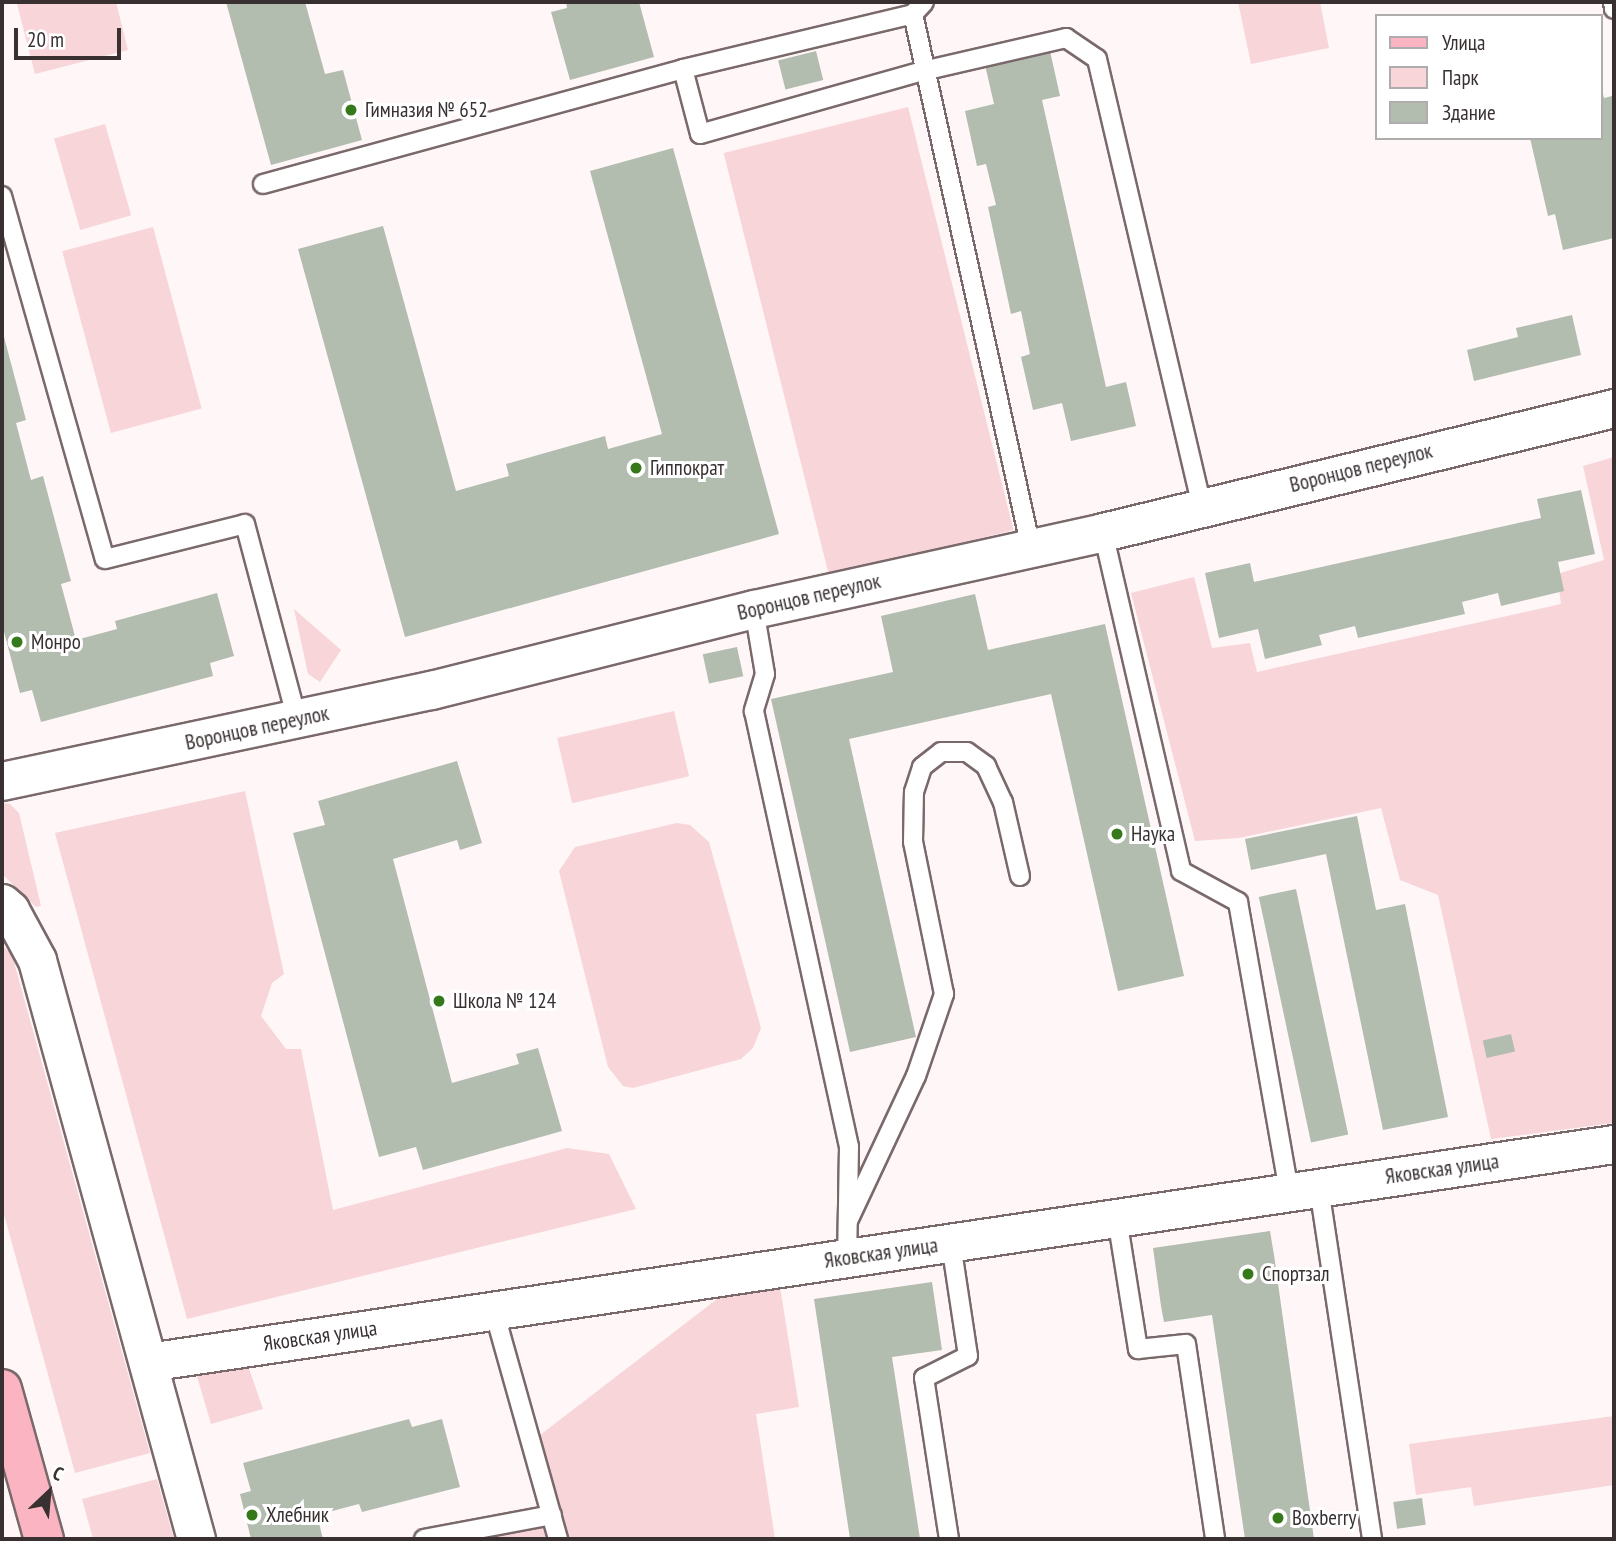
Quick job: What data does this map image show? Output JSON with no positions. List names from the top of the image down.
{
  "streets": {
    "street": ["Воронцов переулок", "Яковская улица"]
  },
  "places": [
    "Гимназия № 652",
    "Гиппократ",
    "Монро",
    "Наука",
    "Школа № 124",
    "Спортзал",
    "Хлебник",
    "Boxberry"
  ],
  "legend": ["Улица", "Парк", "Здание"],
  "scale_bar": "20 m",
  "north": "top right"
}
